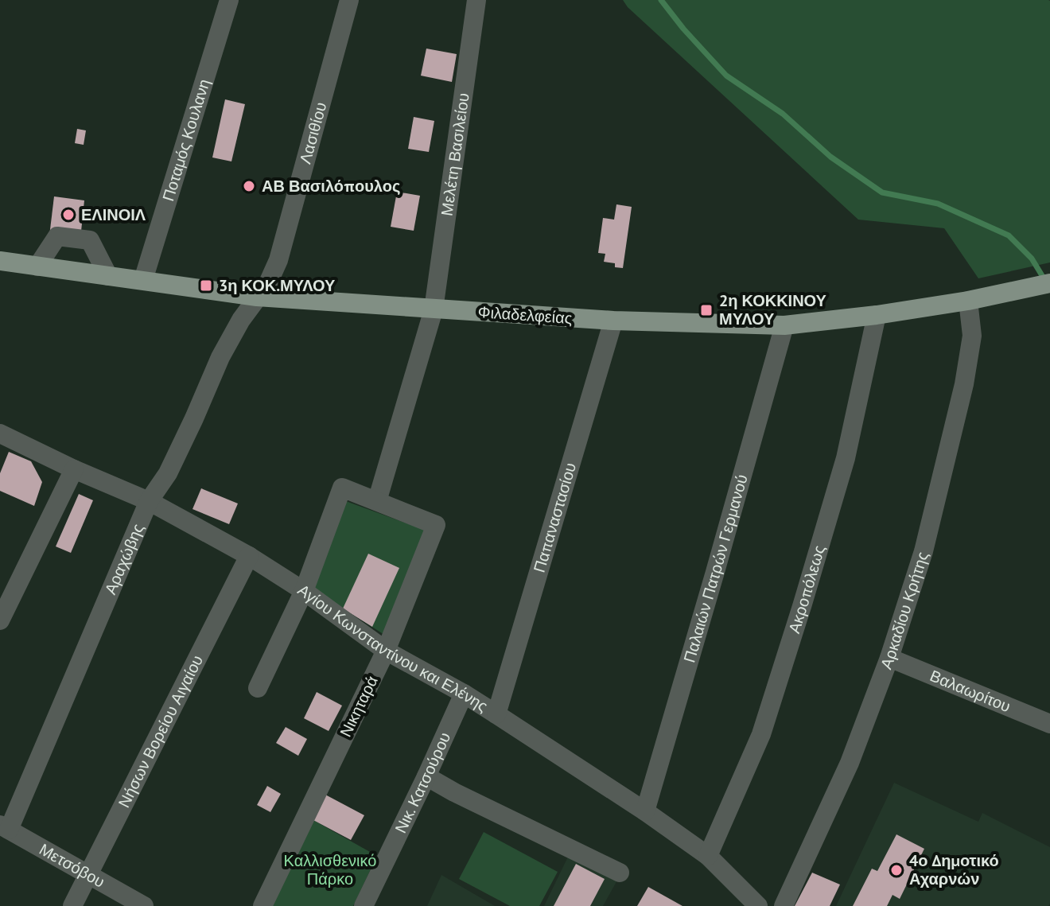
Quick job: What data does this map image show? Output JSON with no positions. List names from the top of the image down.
{
  "streets": {
    "main road": ["Φιλαδελφείας"],
    "street": [
      "Λασιθίου",
      "Ποταμός Κουλανη",
      "Μελέτη Βασιλείου",
      "Παπαναστασίου",
      "Αραχώβης",
      "Παλαιών Πατρών Γερμανού",
      "Ακροπόλεως",
      "Αρκαδίου Κρήτης",
      "Αγίου Κωνσταντίνου και Ελένης",
      "Βαλαωρίτου",
      "Νικηταρά",
      "Νήσων Βορείου Αιγαίου",
      "Νικ. Κατσούρου",
      "Μετσόβου"
    ]
  },
  "crossings": [
    ["Λασιθίου", "Φιλαδελφείας"],
    ["Λασιθίου", "Αραχώβης"],
    ["Ποταμός Κουλανη", "Φιλαδελφείας"],
    ["Μελέτη Βασιλείου", "Φιλαδελφείας"],
    ["Φιλαδελφείας", "Παπαναστασίου"],
    ["Φιλαδελφείας", "Αραχώβης"],
    ["Φιλαδελφείας", "Παλαιών Πατρών Γερμανού"],
    ["Φιλαδελφείας", "Ακροπόλεως"],
    ["Φιλαδελφείας", "Αρκαδίου Κρήτης"],
    ["Παπαναστασίου", "Αγίου Κωνσταντίνου και Ελένης"],
    ["Αραχώβης", "Αγίου Κωνσταντίνου και Ελένης"],
    ["Αραχώβης", "Μετσόβου"],
    ["Παλαιών Πατρών Γερμανού", "Αγίου Κωνσταντίνου και Ελένης"],
    ["Ακροπόλεως", "Αγίου Κωνσταντίνου και Ελένης"],
    ["Αρκαδίου Κρήτης", "Βαλαωρίτου"],
    ["Αγίου Κωνσταντίνου και Ελένης", "Νικηταρά"],
    ["Αγίου Κωνσταντίνου και Ελένης", "Νήσων Βορείου Αιγαίου"],
    ["Αγίου Κωνσταντίνου και Ελένης", "Νικ. Κατσούρου"],
    ["Νήσων Βορείου Αιγαίου", "Μετσόβου"]
  ],
  "parks": ["Καλλισθενικό Πάρκο"],
  "places": {
    "other": ["ΑΒ Βασιλόπουλος", "ΕΛΙΝΟΙΛ", "4ο Δημοτικό Αχαρνών"],
    "transit": ["3η ΚΟΚ.ΜΥΛΟΥ", "2η ΚΟΚΚΙΝΟΥ ΜΥΛΟΥ"]
  }
}
